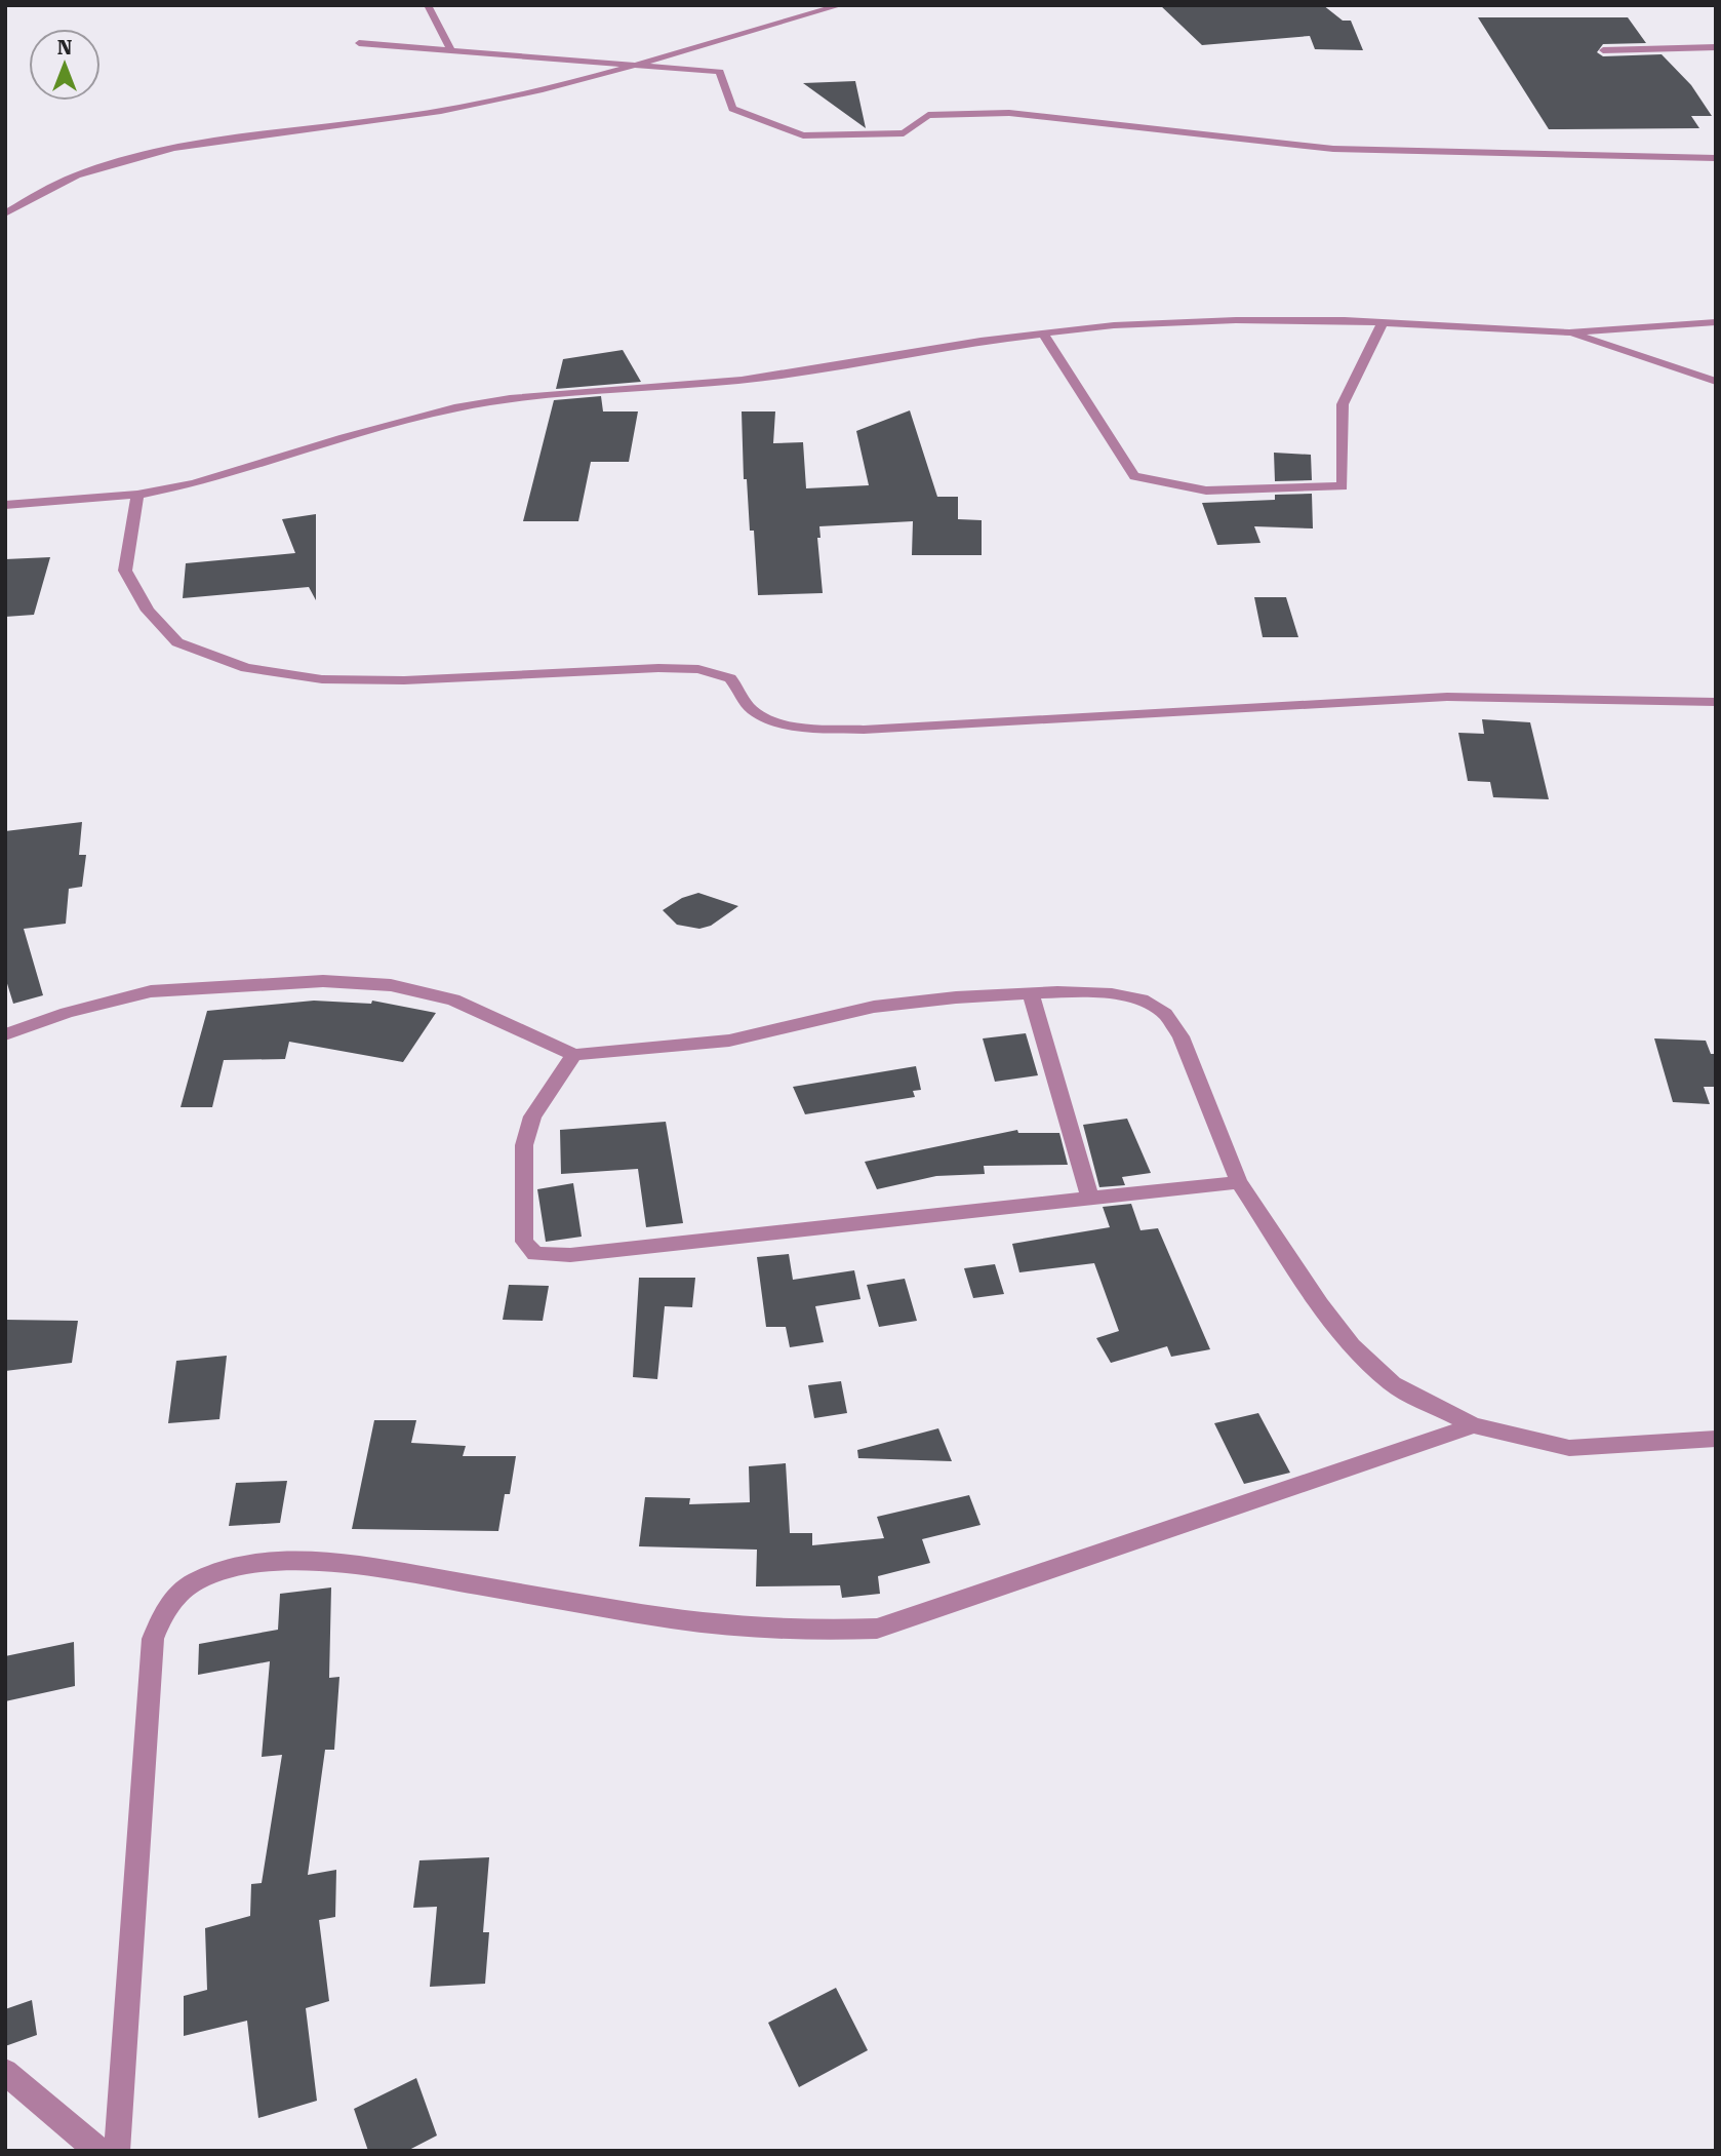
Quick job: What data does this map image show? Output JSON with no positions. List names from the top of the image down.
{
  "north": "top"
}
